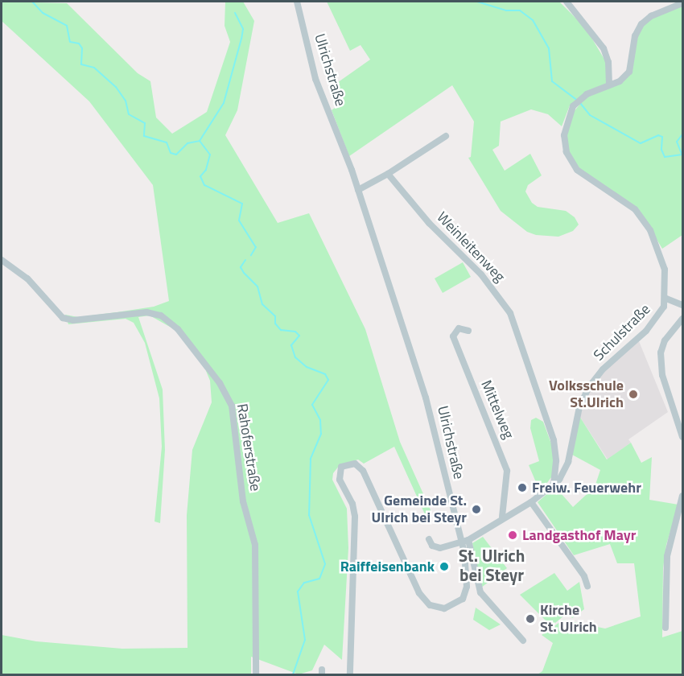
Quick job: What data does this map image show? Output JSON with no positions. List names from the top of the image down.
{
  "streets": {
    "street": [
      "Ulrichstraße",
      "Weinleitenweg",
      "Schulstraße",
      "Mittelweg",
      "Rahoferstraße"
    ]
  },
  "crossings": [
    ["Ulrichstraße", "Schulstraße"],
    ["Weinleitenweg", "Schulstraße"],
    ["Schulstraße", "Mittelweg"]
  ],
  "districts": ["St. Ulrich bei Steyr"],
  "places": [
    "Volksschule St.Ulrich",
    "Freiw. Feuerwehr",
    "Gemeinde St. Ulrich bei Steyr",
    "Landgasthof Mayr",
    "Raiffeisenbank",
    "Kirche St. Ulrich"
  ]
}
